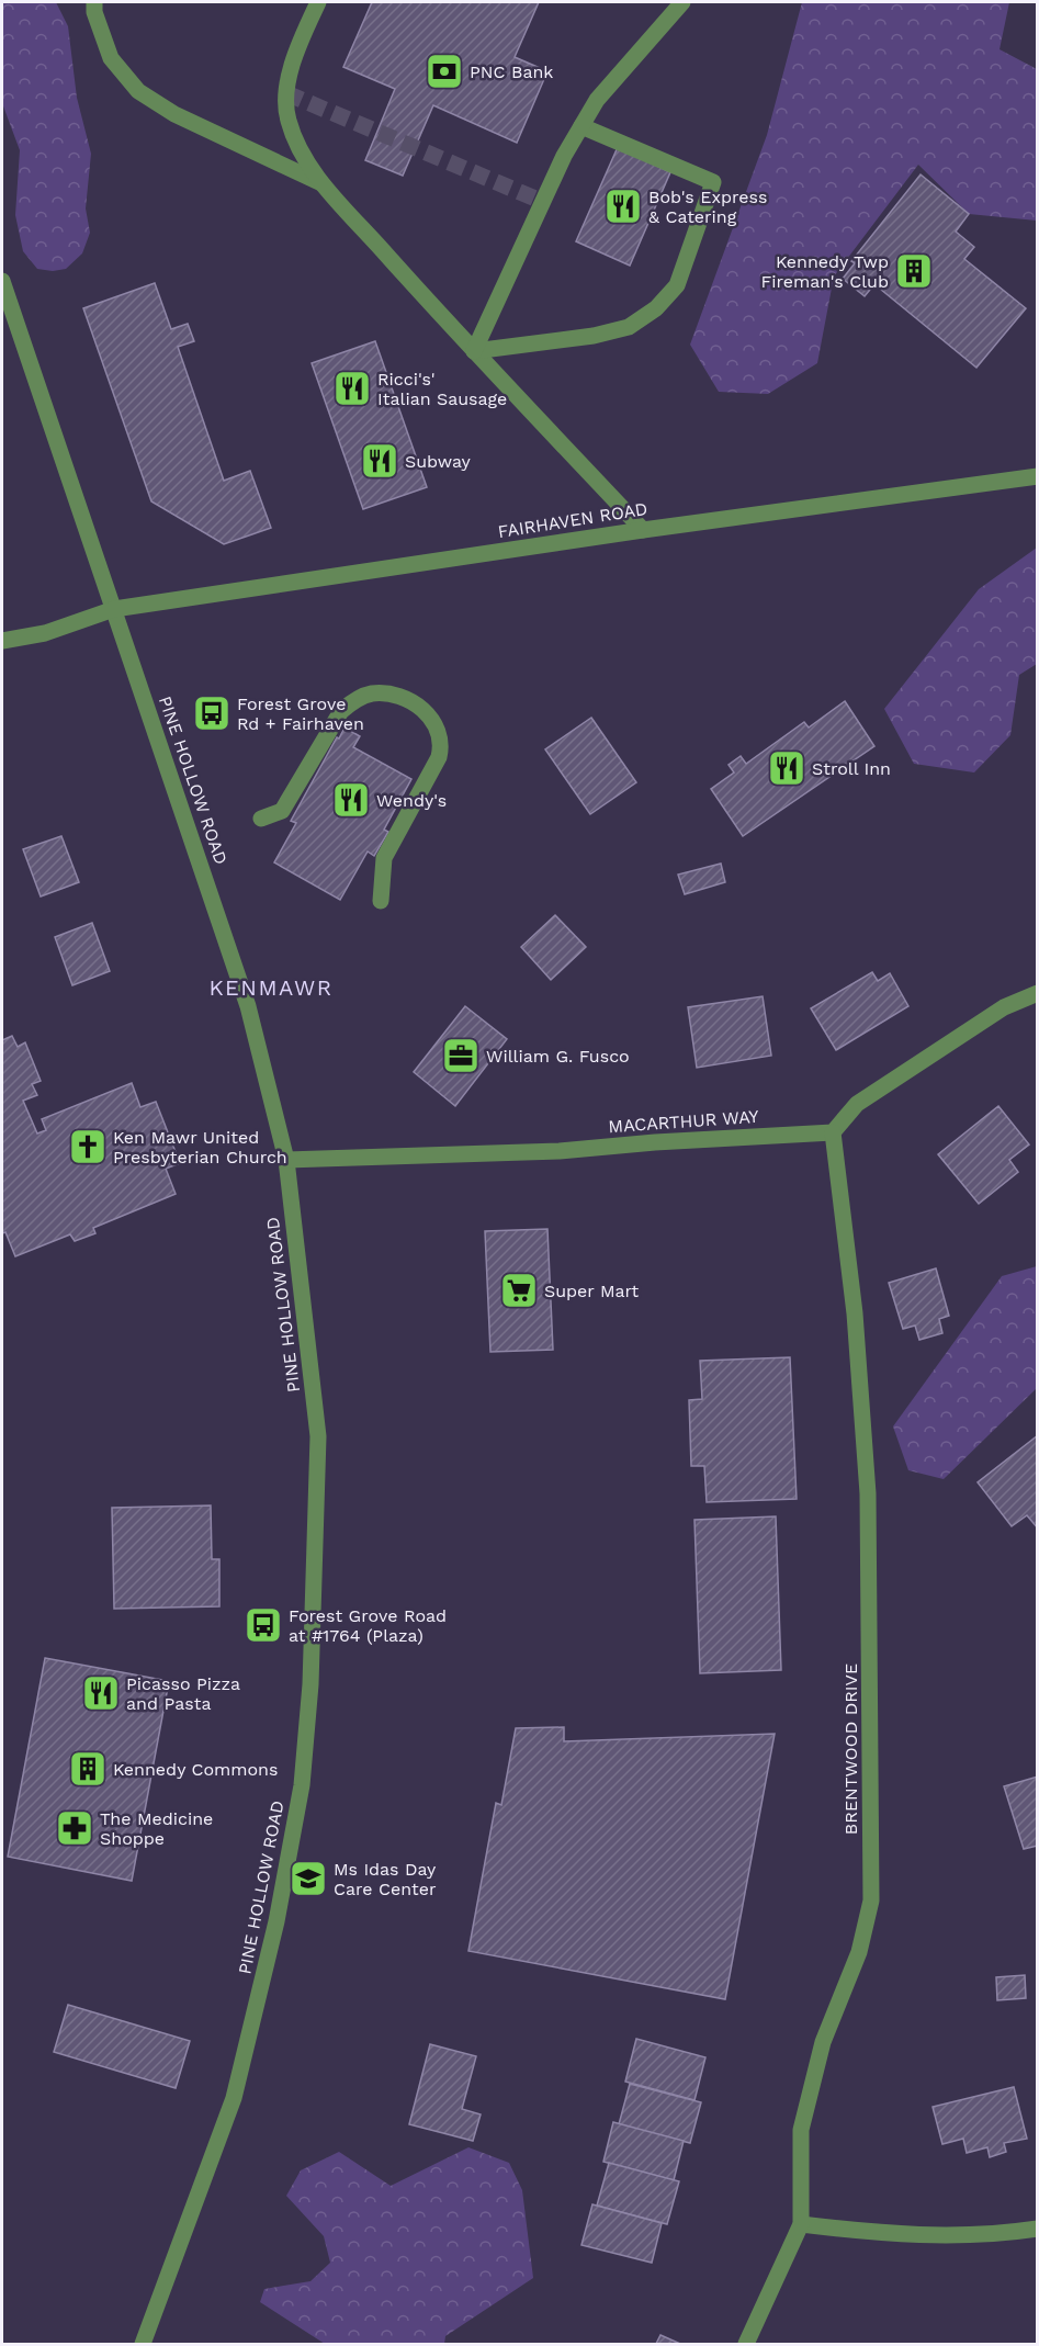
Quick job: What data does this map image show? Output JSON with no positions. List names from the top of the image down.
{
  "streets": {
    "street": [
      "FAIRHAVEN ROAD",
      "PINE HOLLOW ROAD",
      "MACARTHUR WAY",
      "BRENTWOOD DRIVE"
    ]
  },
  "crossings": [
    ["FAIRHAVEN ROAD", "PINE HOLLOW ROAD"],
    ["PINE HOLLOW ROAD", "MACARTHUR WAY"],
    ["MACARTHUR WAY", "BRENTWOOD DRIVE"]
  ],
  "districts": ["KENMAWR"],
  "places": {
    "bank": ["PNC Bank"],
    "restaurant": [
      "Bob's Express & Catering",
      "Ricci's' Italian Sausage",
      "Subway",
      "Stroll Inn",
      "Wendy's",
      "Picasso Pizza and Pasta"
    ],
    "building": ["Kennedy Twp Fireman's Club", "Kennedy Commons"],
    "bus stop": ["Forest Grove Rd + Fairhaven", "Forest Grove Road at #1764 (Plaza)"],
    "office": ["William G. Fusco"],
    "church": ["Ken Mawr United Presbyterian Church"],
    "supermarket": ["Super Mart"],
    "pharmacy": ["The Medicine Shoppe"],
    "school or university": ["Ms Idas Day Care Center"]
  }
}
